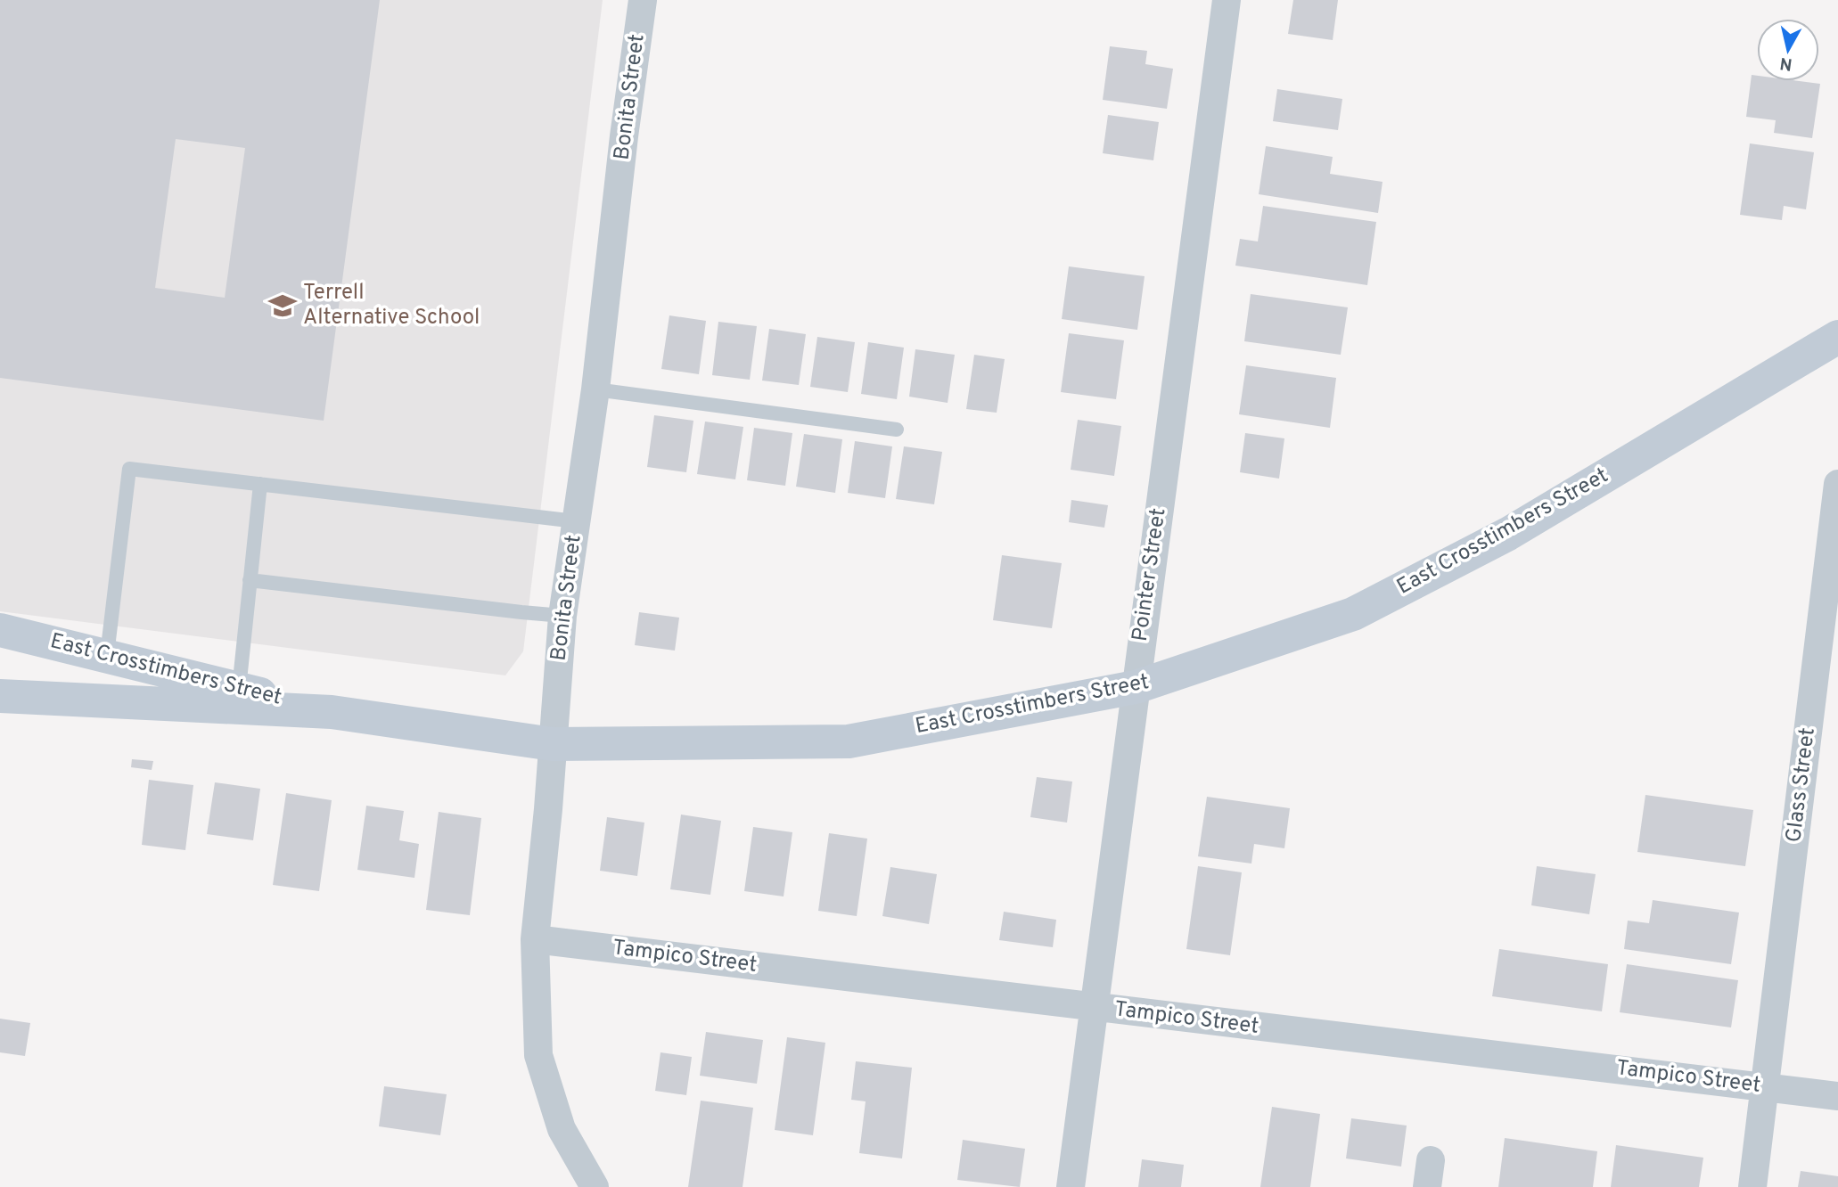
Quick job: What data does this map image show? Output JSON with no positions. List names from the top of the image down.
{
  "streets": {
    "main road": ["East Crosstimbers Street"],
    "street": [
      "Bonita Street",
      "Pointer Street",
      "Glass Street",
      "Tampico Street"
    ]
  },
  "crossings": [
    ["Bonita Street", "East Crosstimbers Street"],
    ["Bonita Street", "Tampico Street"],
    ["East Crosstimbers Street", "Pointer Street"],
    ["Pointer Street", "Tampico Street"],
    ["Glass Street", "Tampico Street"]
  ],
  "places": {
    "school or university": ["Terrell Alternative School"]
  },
  "north": "bottom"
}
